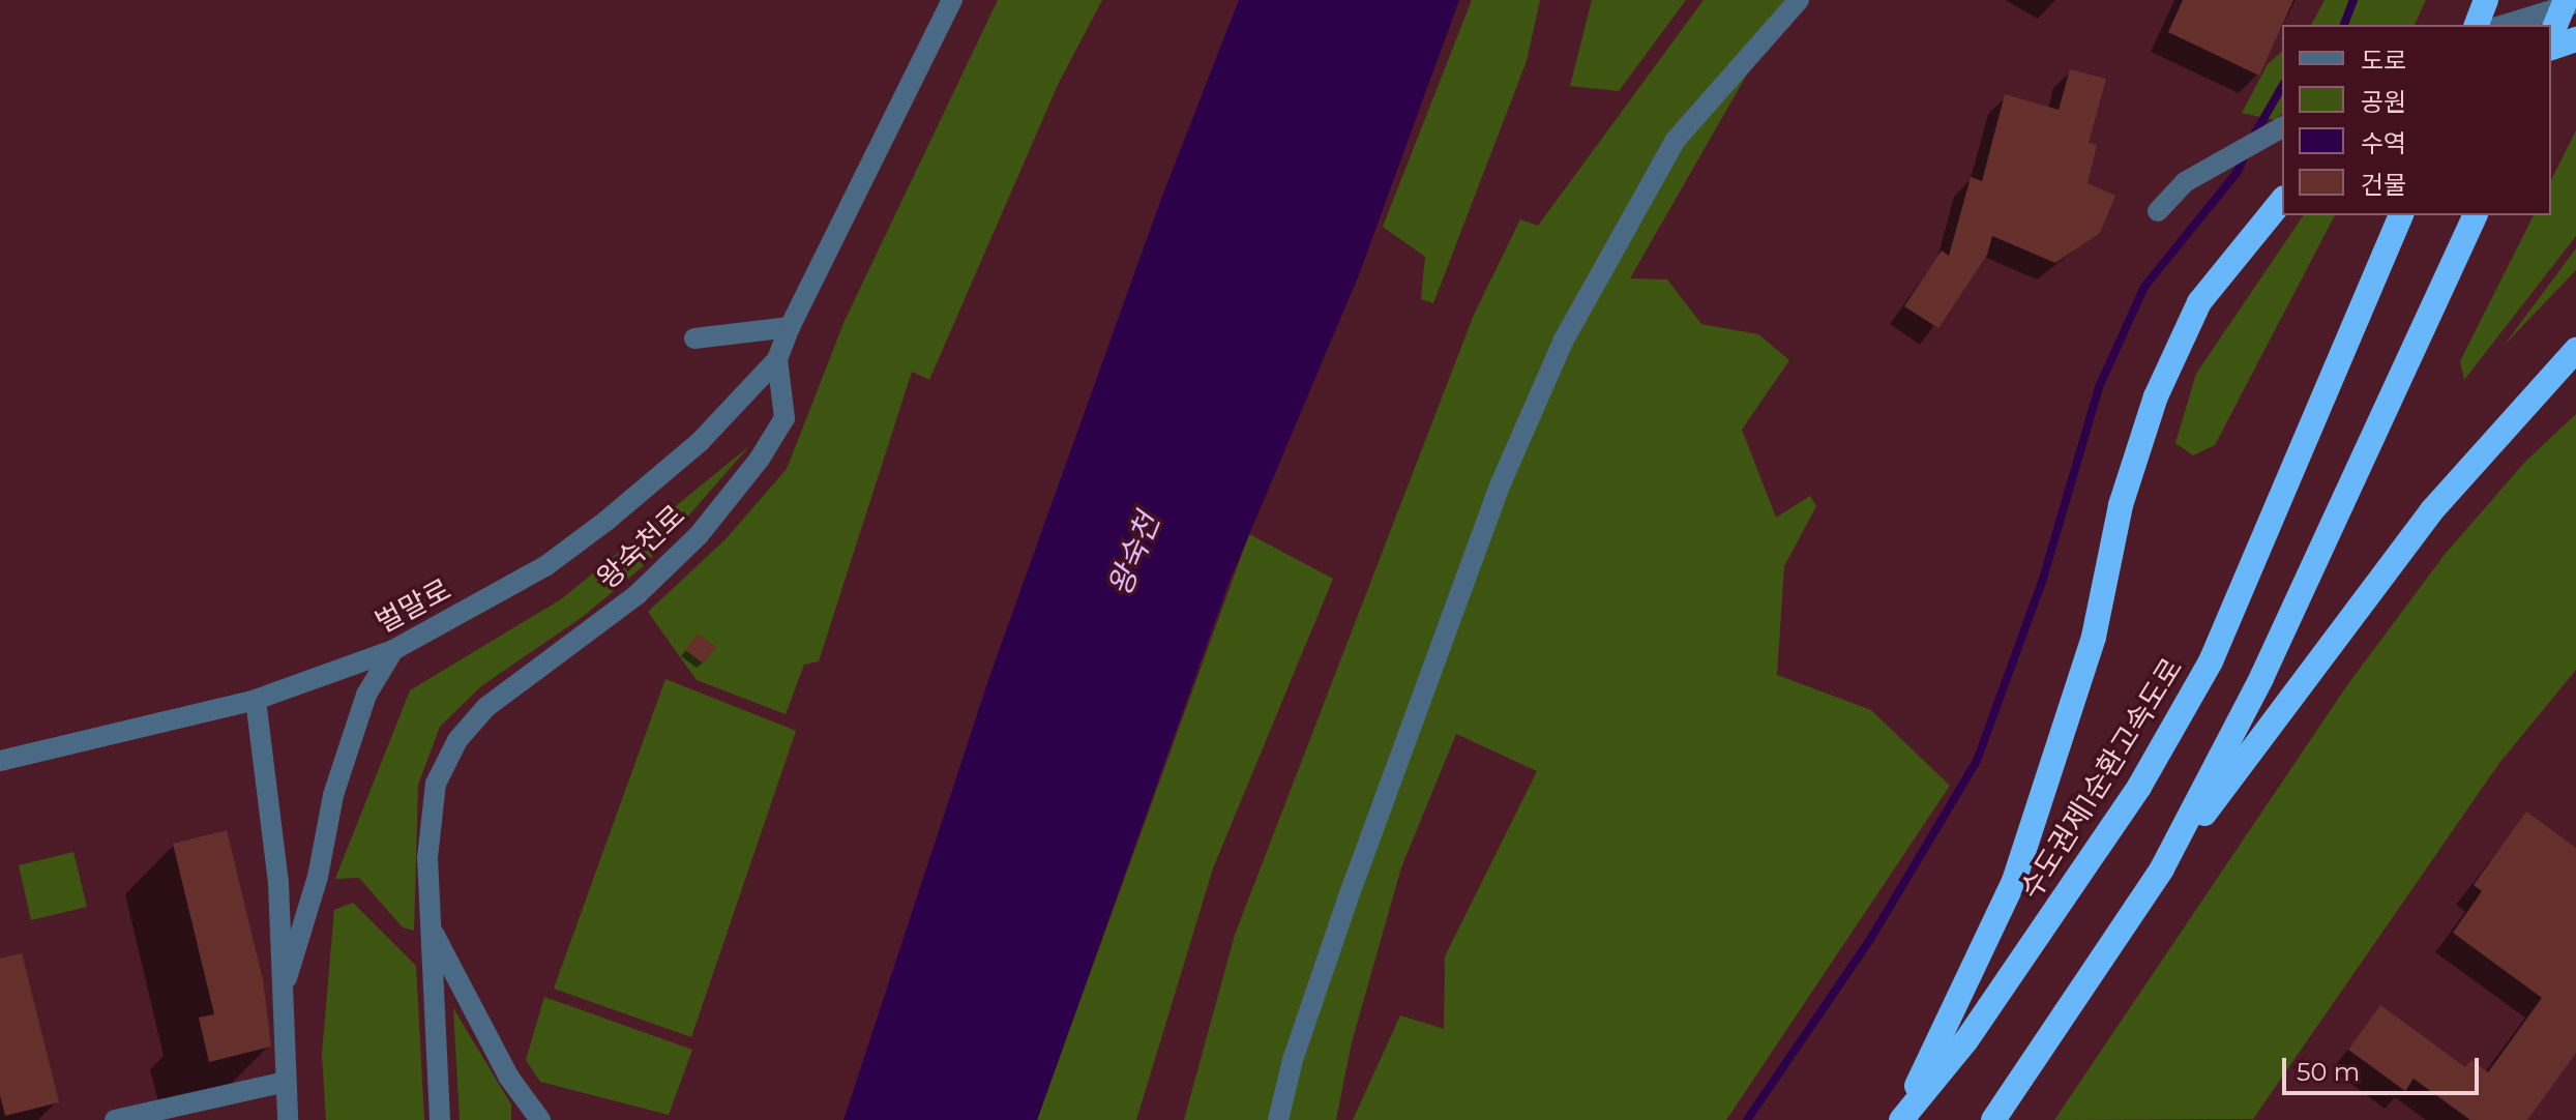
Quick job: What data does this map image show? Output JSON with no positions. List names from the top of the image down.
{
  "streets": {
    "highway": ["수도권제1순환고속도로"],
    "street": ["왕숙천로", "벌말로"]
  },
  "crossings": [
    ["왕숙천로", "벌말로"]
  ],
  "water": ["왕숙천"],
  "legend": [
    "도로",
    "공원",
    "수역",
    "건물"
  ],
  "scale_bar": "50 m"
}
